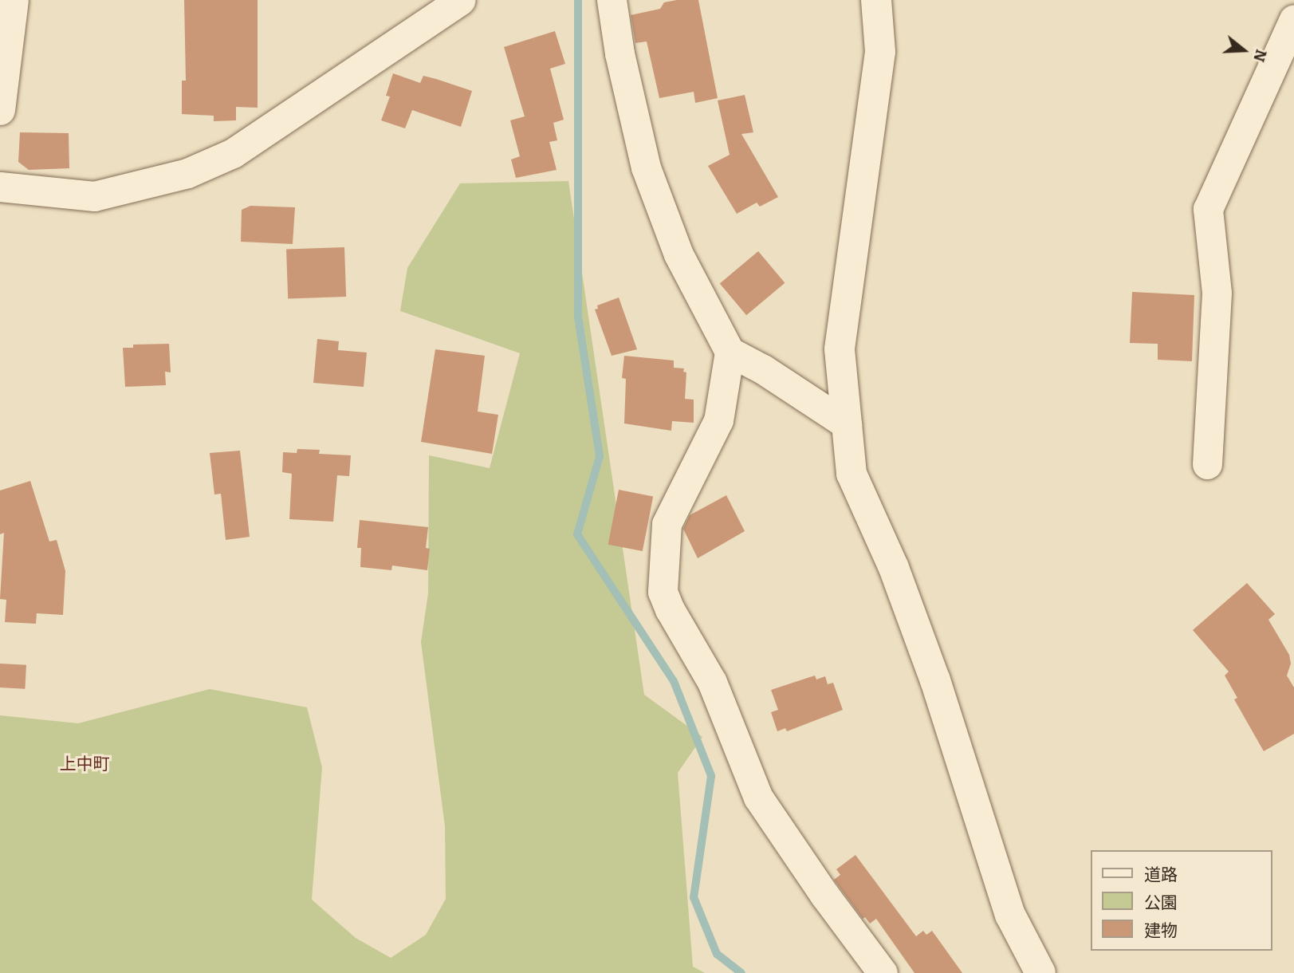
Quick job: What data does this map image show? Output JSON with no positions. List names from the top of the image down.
{
  "districts": ["上中町"],
  "legend": ["道路", "公園", "建物"],
  "north": "right"
}
